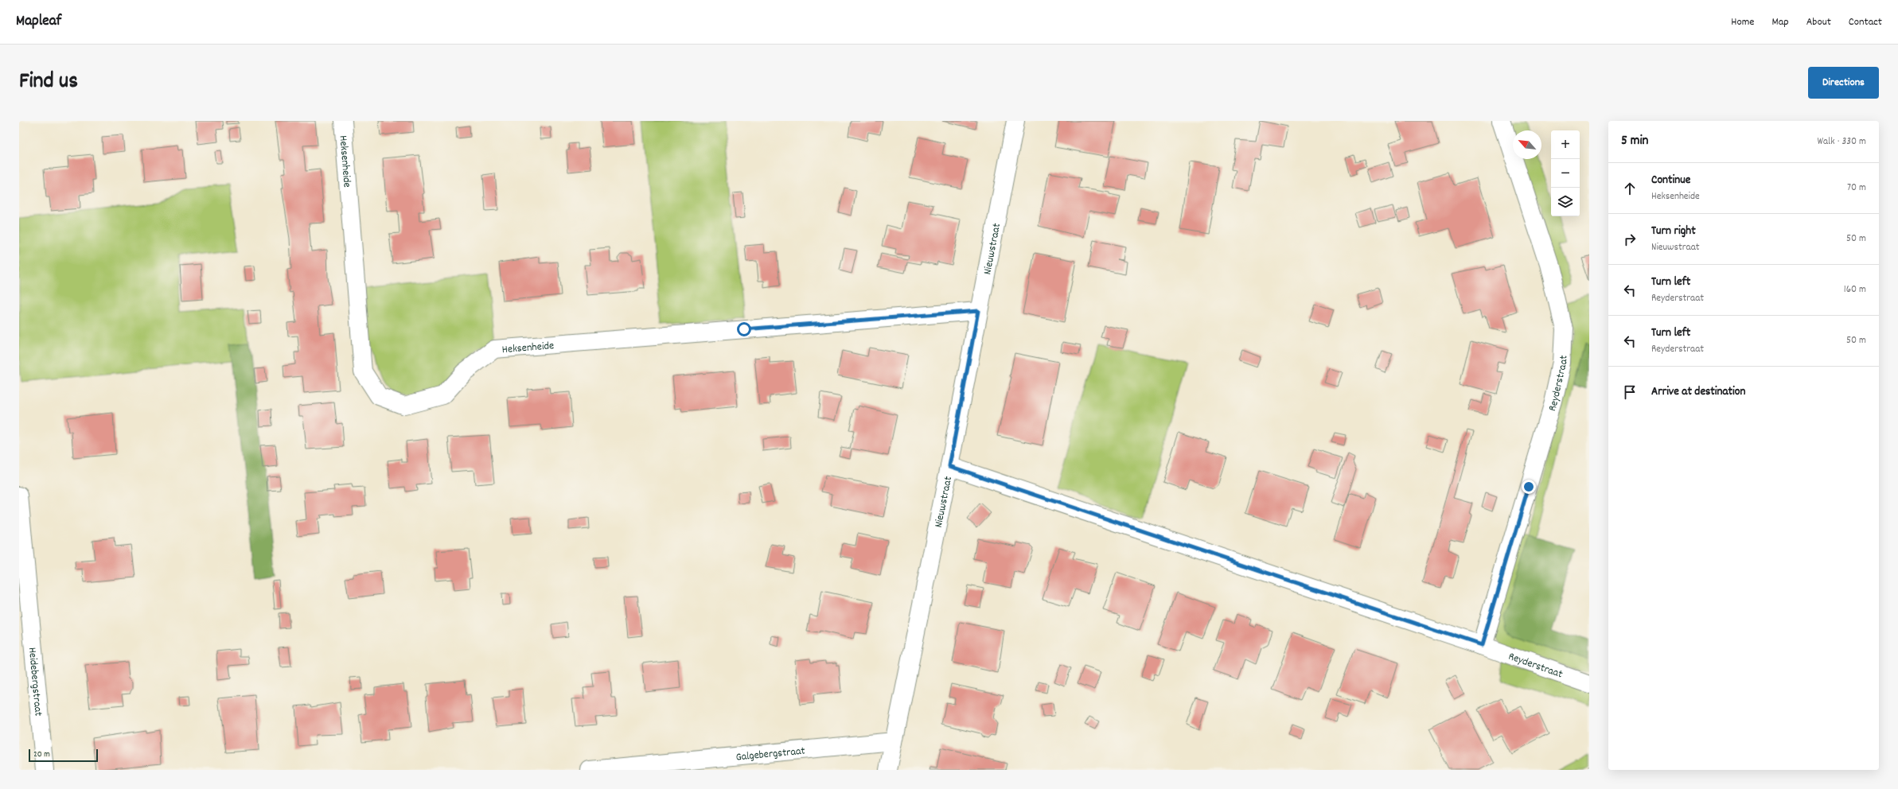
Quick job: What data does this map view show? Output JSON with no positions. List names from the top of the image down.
{
  "streets": {
    "street": [
      "Heksenheide",
      "Nieuwstraat",
      "Reyderstraat",
      "Heidebergstraat",
      "Galgebergstraat"
    ]
  },
  "crossings": [
    ["Heksenheide", "Nieuwstraat"],
    ["Nieuwstraat", "Reyderstraat"],
    ["Nieuwstraat", "Galgebergstraat"]
  ],
  "scale_bar": "20 m",
  "north": "top left",
  "page": {
    "header": "Mapleaf",
    "nav": [
      "Home",
      "Map",
      "About",
      "Contact"
    ],
    "title": "Find us",
    "buttons": "Directions",
    "heading": ["5 min", "Walk · 330 m"],
    "map_buttons": ["+", "−"],
    "list": [
      ["Continue", "Heksenheide", "70 m"],
      ["Turn right", "Nieuwstraat", "50 m"],
      ["Turn left", "Reyderstraat", "160 m"],
      ["Turn left", "Reyderstraat", "50 m"],
      "Arrive at destination"
    ],
    "scale": "20 m"
  }
}
